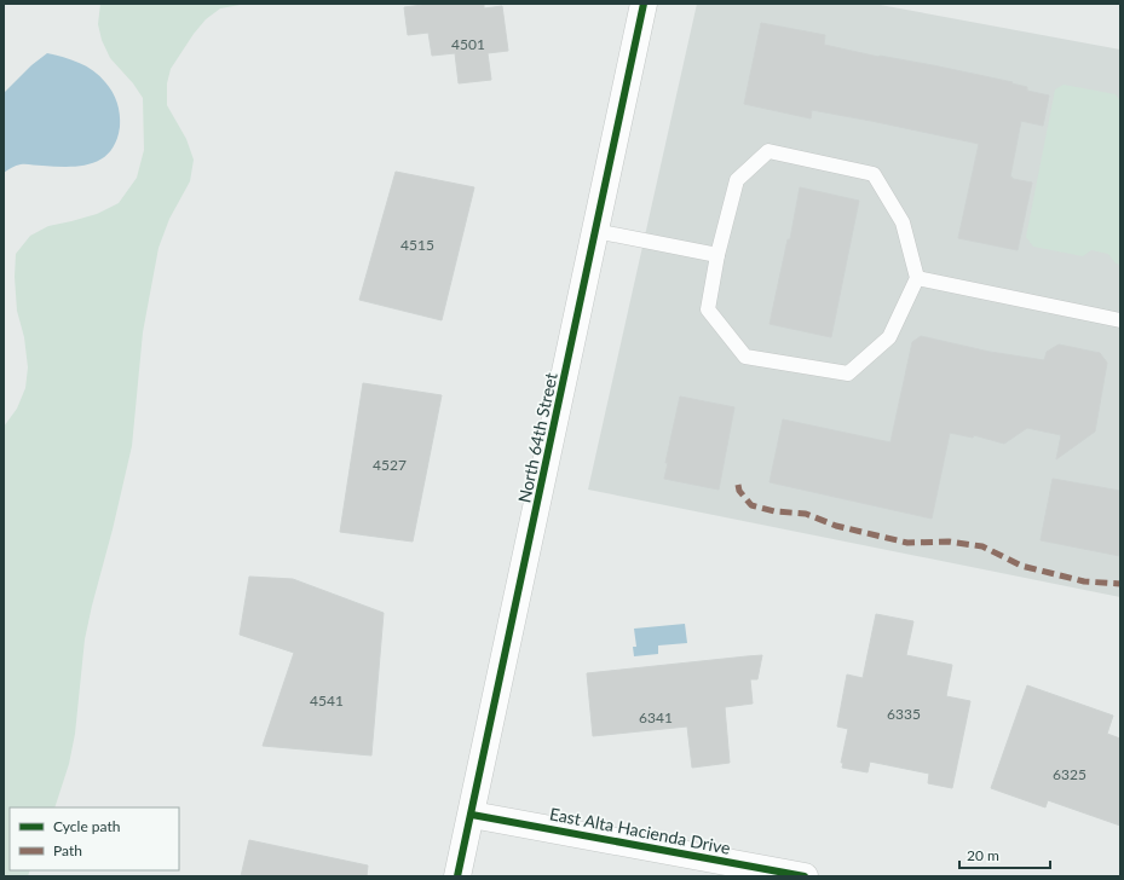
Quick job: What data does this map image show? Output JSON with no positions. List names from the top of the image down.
{
  "streets": {
    "street": ["North 64th Street", "East Alta Hacienda Drive"]
  },
  "crossings": [
    ["North 64th Street", "East Alta Hacienda Drive"]
  ],
  "house_numbers": [
    "4501",
    "4515",
    "4527",
    "4541",
    "6335",
    "6341",
    "6325"
  ],
  "legend": ["Cycle path", "Path"],
  "scale_bar": "20 m"
}
